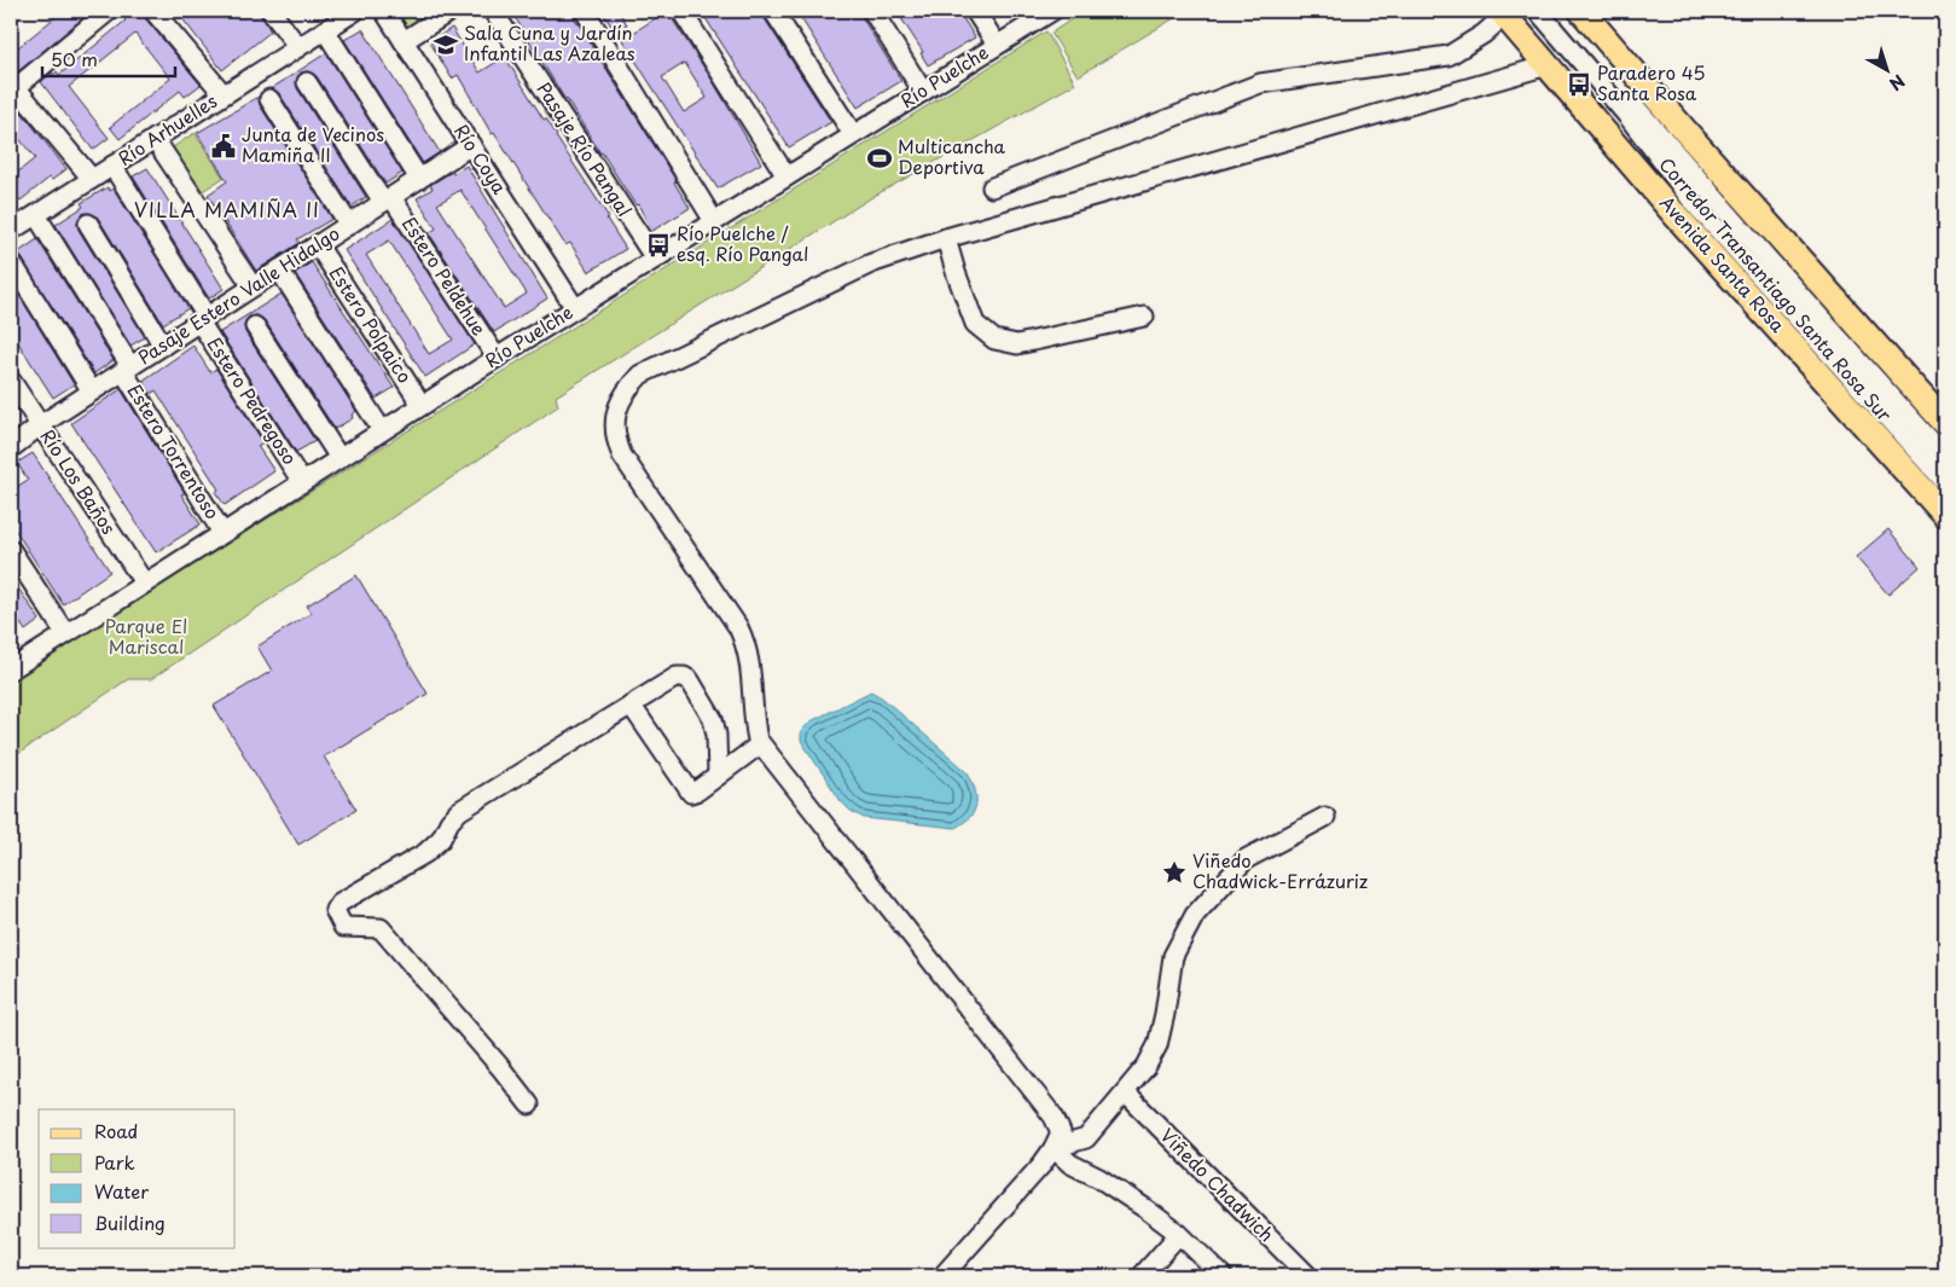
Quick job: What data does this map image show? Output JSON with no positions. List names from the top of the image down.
{
  "streets": {
    "main road": ["Avenida Santa Rosa"],
    "street": [
      "Río Puelche",
      "Río Arhuelles",
      "Pasaje Río Pangal",
      "Río Coya",
      "Estero Peldehue",
      "Corredor Transantiago Santa Rosa Sur",
      "Pasaje Estero Valle Hidalgo",
      "Estero Polpaico",
      "Estero Pedregoso",
      "Estero Torrentoso",
      "Río Los Baños",
      "Viñedo Chadwich"
    ]
  },
  "crossings": [
    ["Río Puelche", "Pasaje Río Pangal"],
    ["Río Puelche", "Río Coya"],
    ["Río Puelche", "Estero Peldehue"],
    ["Río Puelche", "Estero Polpaico"],
    ["Río Puelche", "Estero Pedregoso"],
    ["Río Puelche", "Estero Torrentoso"],
    ["Río Puelche", "Río Los Baños"],
    ["Río Arhuelles", "Estero Pedregoso"],
    ["Río Arhuelles", "Estero Torrentoso"],
    ["Río Coya", "Pasaje Estero Valle Hidalgo"],
    ["Estero Peldehue", "Pasaje Estero Valle Hidalgo"],
    ["Pasaje Estero Valle Hidalgo", "Estero Polpaico"],
    ["Pasaje Estero Valle Hidalgo", "Estero Pedregoso"],
    ["Pasaje Estero Valle Hidalgo", "Estero Torrentoso"],
    ["Pasaje Estero Valle Hidalgo", "Río Los Baños"]
  ],
  "districts": ["VILLA MAMIÑA II"],
  "parks": ["Parque El Mariscal"],
  "places": {
    "school or university": ["Sala Cuna y Jardín Infantil Las Azaleas"],
    "bus stop": ["Paradero 45 Santa Rosa", "Río Puelche / esq. Río Pangal"],
    "public building": ["Junta de Vecinos Mamiña II"],
    "sports": ["Multicancha Deportiva"],
    "place": ["Viñedo Chadwick-Errázuriz"]
  },
  "legend": [
    "Road",
    "Park",
    "Water",
    "Building"
  ],
  "scale_bar": "50 m",
  "north": "bottom right"
}
